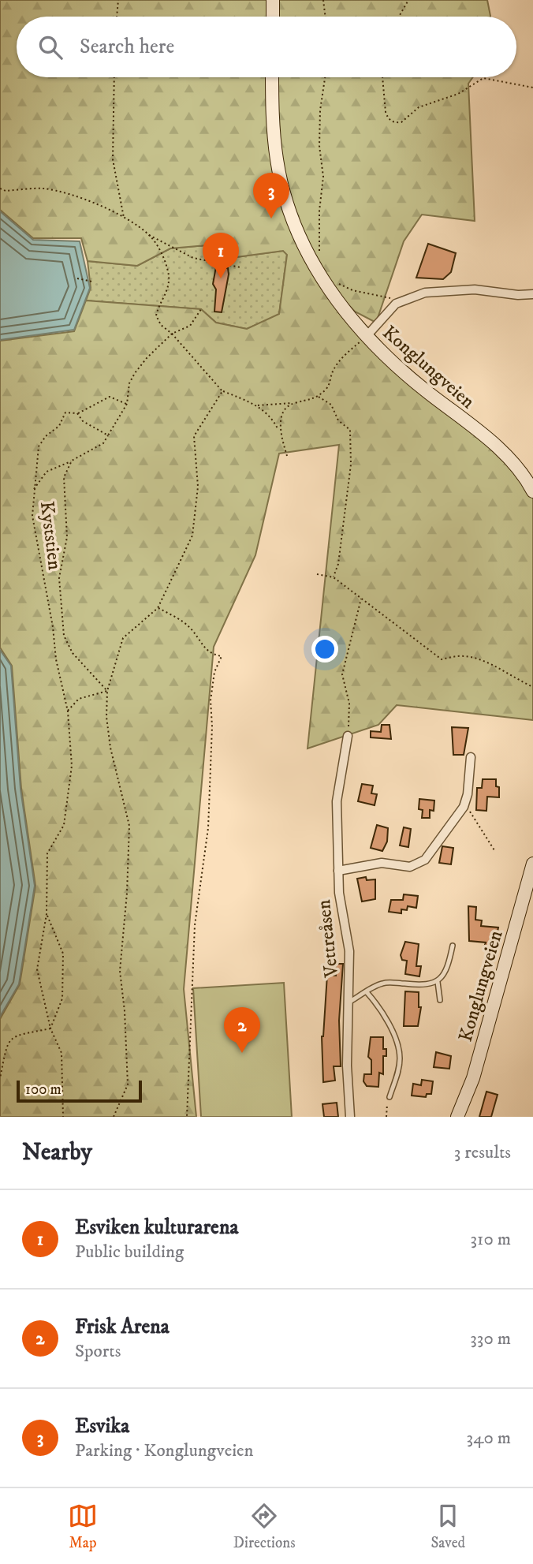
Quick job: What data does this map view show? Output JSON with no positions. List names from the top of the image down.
{
  "streets": {
    "street": ["Konglungveien", "Vettreåsen"],
    "path": ["Kyststien"]
  },
  "scale_bar": "100 m",
  "page": {
    "search": "Search here",
    "pins": ["3", "1", "2"],
    "scale": "100 m",
    "heading": ["Nearby", "3 results"],
    "list": [
      {
        "mark": "1",
        "name": "Esviken kulturarena",
        "note": "Public building",
        "value": "310 m"
      },
      {
        "mark": "2",
        "name": "Frisk Arena",
        "note": "Sports",
        "value": "330 m"
      },
      {
        "mark": "3",
        "name": "Esvika",
        "note": "Parking · Konglungveien",
        "value": "340 m"
      }
    ],
    "nav": ["Map", "Directions", "Saved"]
  }
}
